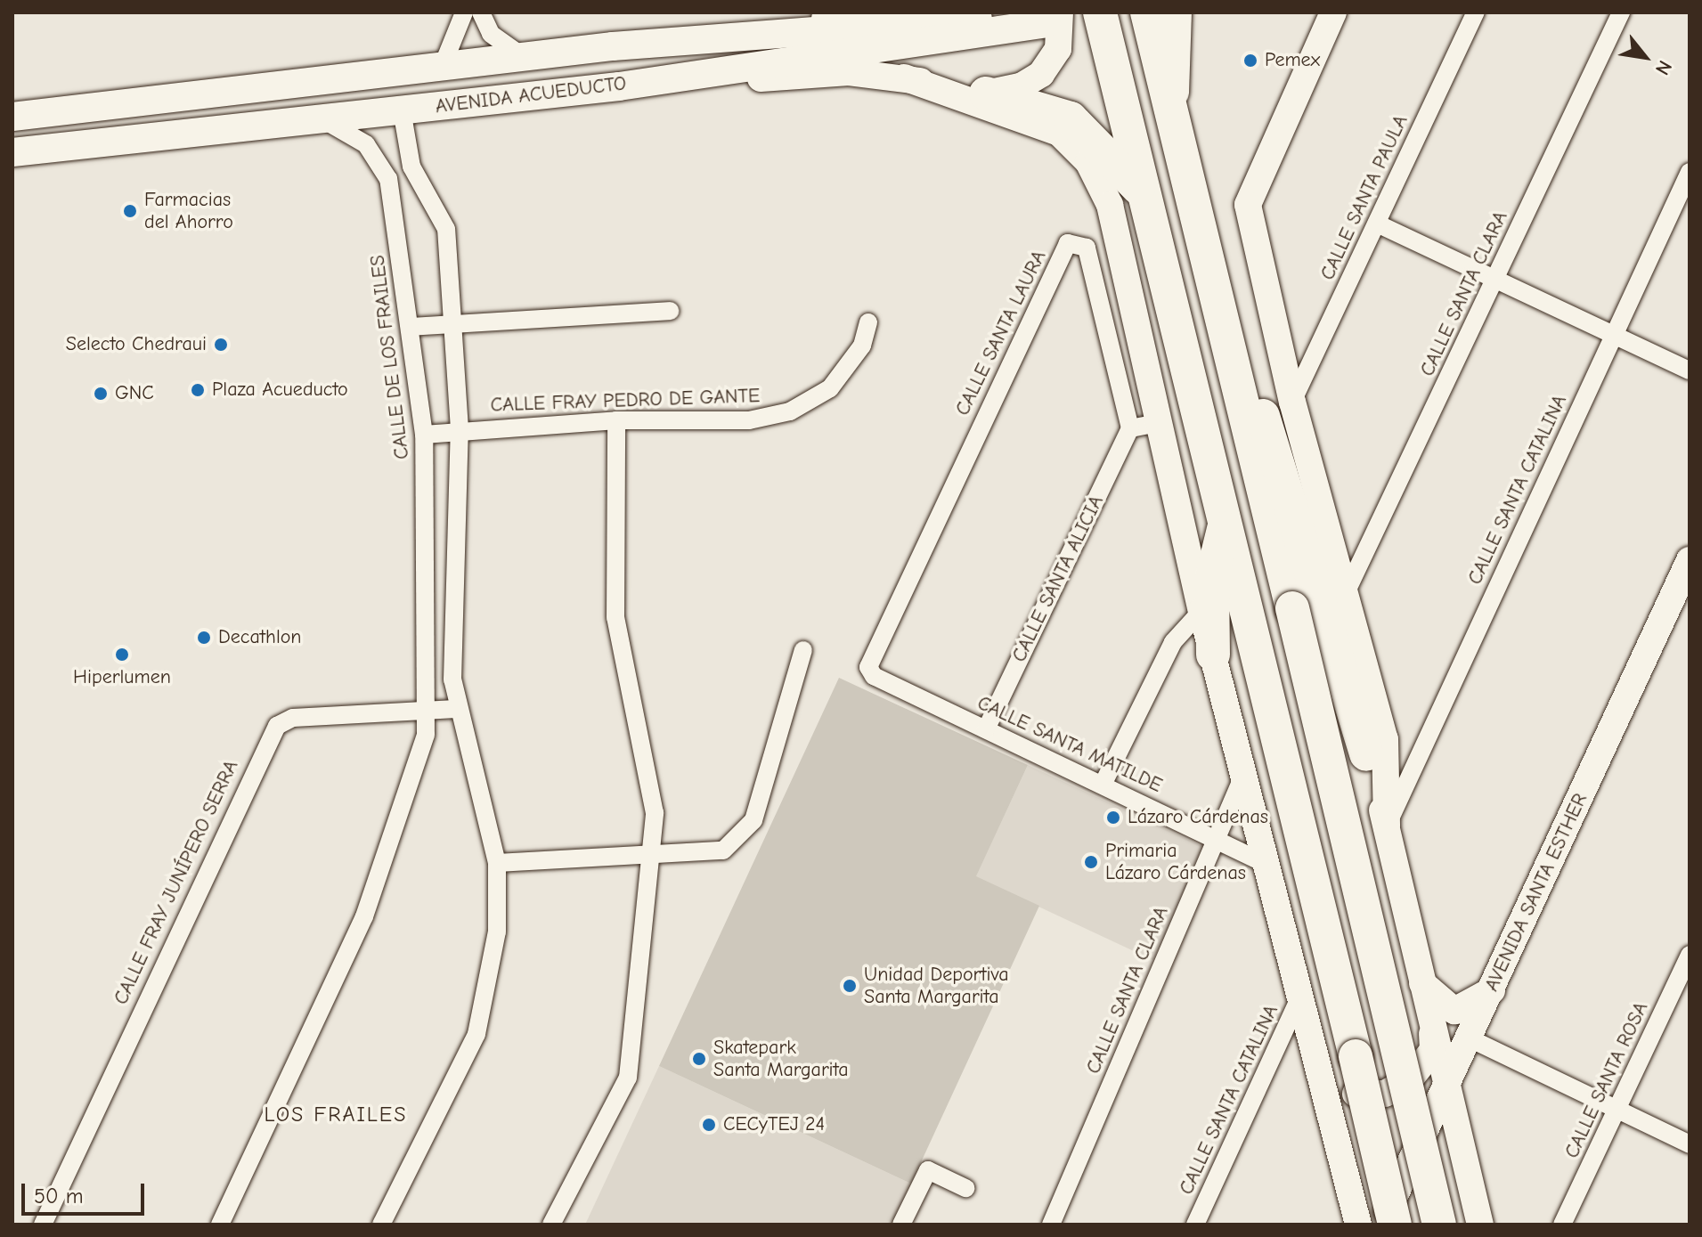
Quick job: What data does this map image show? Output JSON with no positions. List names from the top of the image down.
{
  "streets": {
    "main road": ["AVENIDA ACUEDUCTO", "AVENIDA SANTA ESTHER"],
    "street": [
      "CALLE SANTA PAULA",
      "CALLE SANTA CLARA",
      "CALLE SANTA LAURA",
      "CALLE DE LOS FRAILES",
      "CALLE FRAY PEDRO DE GANTE",
      "CALLE SANTA CATALINA",
      "CALLE SANTA ALICIA",
      "CALLE SANTA MATILDE",
      "CALLE FRAY JUNÍPERO SERRA",
      "CALLE SANTA ROSA"
    ]
  },
  "crossings": [
    ["AVENIDA ACUEDUCTO", "CALLE DE LOS FRAILES"],
    ["CALLE SANTA CLARA", "CALLE SANTA MATILDE"],
    ["CALLE SANTA LAURA", "CALLE SANTA ALICIA"],
    ["CALLE SANTA LAURA", "CALLE SANTA MATILDE"],
    ["CALLE DE LOS FRAILES", "CALLE FRAY PEDRO DE GANTE"],
    ["CALLE DE LOS FRAILES", "CALLE FRAY JUNÍPERO SERRA"],
    ["CALLE SANTA ALICIA", "CALLE SANTA MATILDE"]
  ],
  "districts": ["LOS FRAILES"],
  "places": [
    "Pemex",
    "Farmacias del Ahorro",
    "Selecto Chedraui",
    "Plaza Acueducto",
    "GNC",
    "Decathlon",
    "Hiperlumen",
    "Lázaro Cárdenas",
    "Primaria Lázaro Cárdenas",
    "Unidad Deportiva Santa Margarita",
    "Skatepark Santa Margarita",
    "CECyTEJ 24"
  ],
  "scale_bar": "50 m",
  "north": "bottom right"
}
